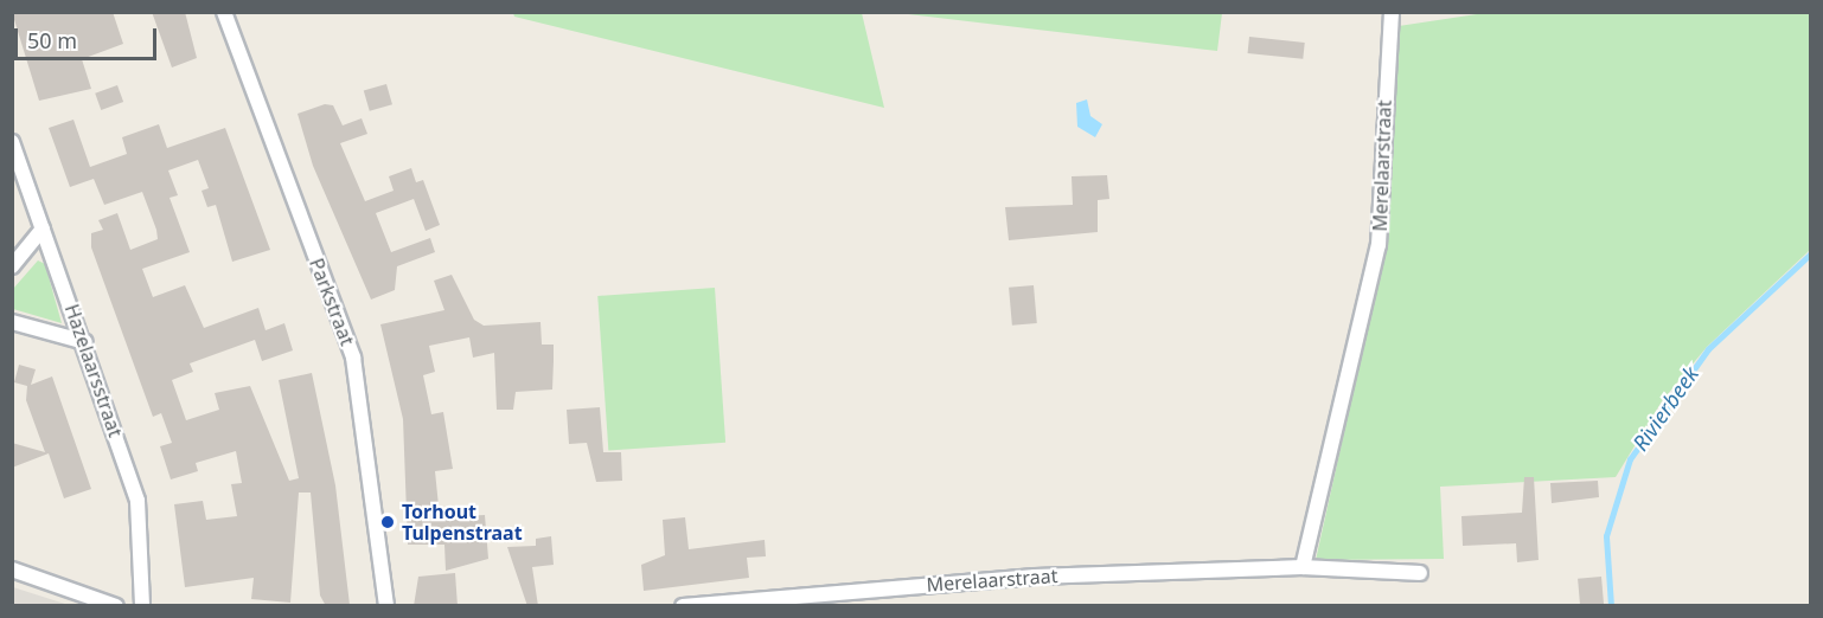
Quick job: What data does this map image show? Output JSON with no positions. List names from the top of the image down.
{
  "streets": {
    "street": ["Merelaarstraat", "Parkstraat", "Hazelaarsstraat"]
  },
  "water": ["Rivierbeek"],
  "places": ["Torhout Tulpenstraat"],
  "scale_bar": "50 m"
}
